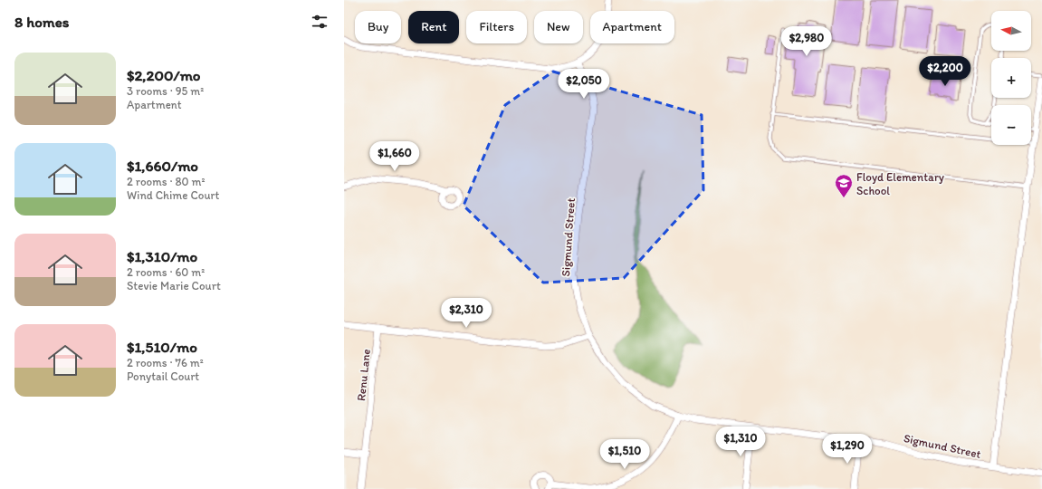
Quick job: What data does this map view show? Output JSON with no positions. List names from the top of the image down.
{
  "streets": {
    "street": ["Sigmund Street", "Renu Lane"]
  },
  "places": {
    "school or university": ["Floyd Elementary School"]
  },
  "north": "left",
  "page": {
    "heading": "8 homes",
    "map_buttons": ["+", "−"],
    "chip": [
      "Buy",
      "Rent",
      "Filters",
      "New",
      "Apartment"
    ],
    "price": [
      "$2,980",
      "$2,200",
      "$2,050",
      "$1,660",
      "$2,310",
      "$1,310",
      "$1,290",
      "$1,510"
    ],
    "list": [
      {
        "name": "$2,200/mo",
        "note": "3 rooms · 95 m² · Apartment"
      },
      {
        "name": "$1,660/mo",
        "note": "2 rooms · 80 m² · Wind Chime Court"
      },
      {
        "name": "$1,310/mo",
        "note": "2 rooms · 60 m² · Stevie Marie Court"
      },
      {
        "name": "$1,510/mo",
        "note": "2 rooms · 76 m² · Ponytail Court"
      }
    ]
  }
}
